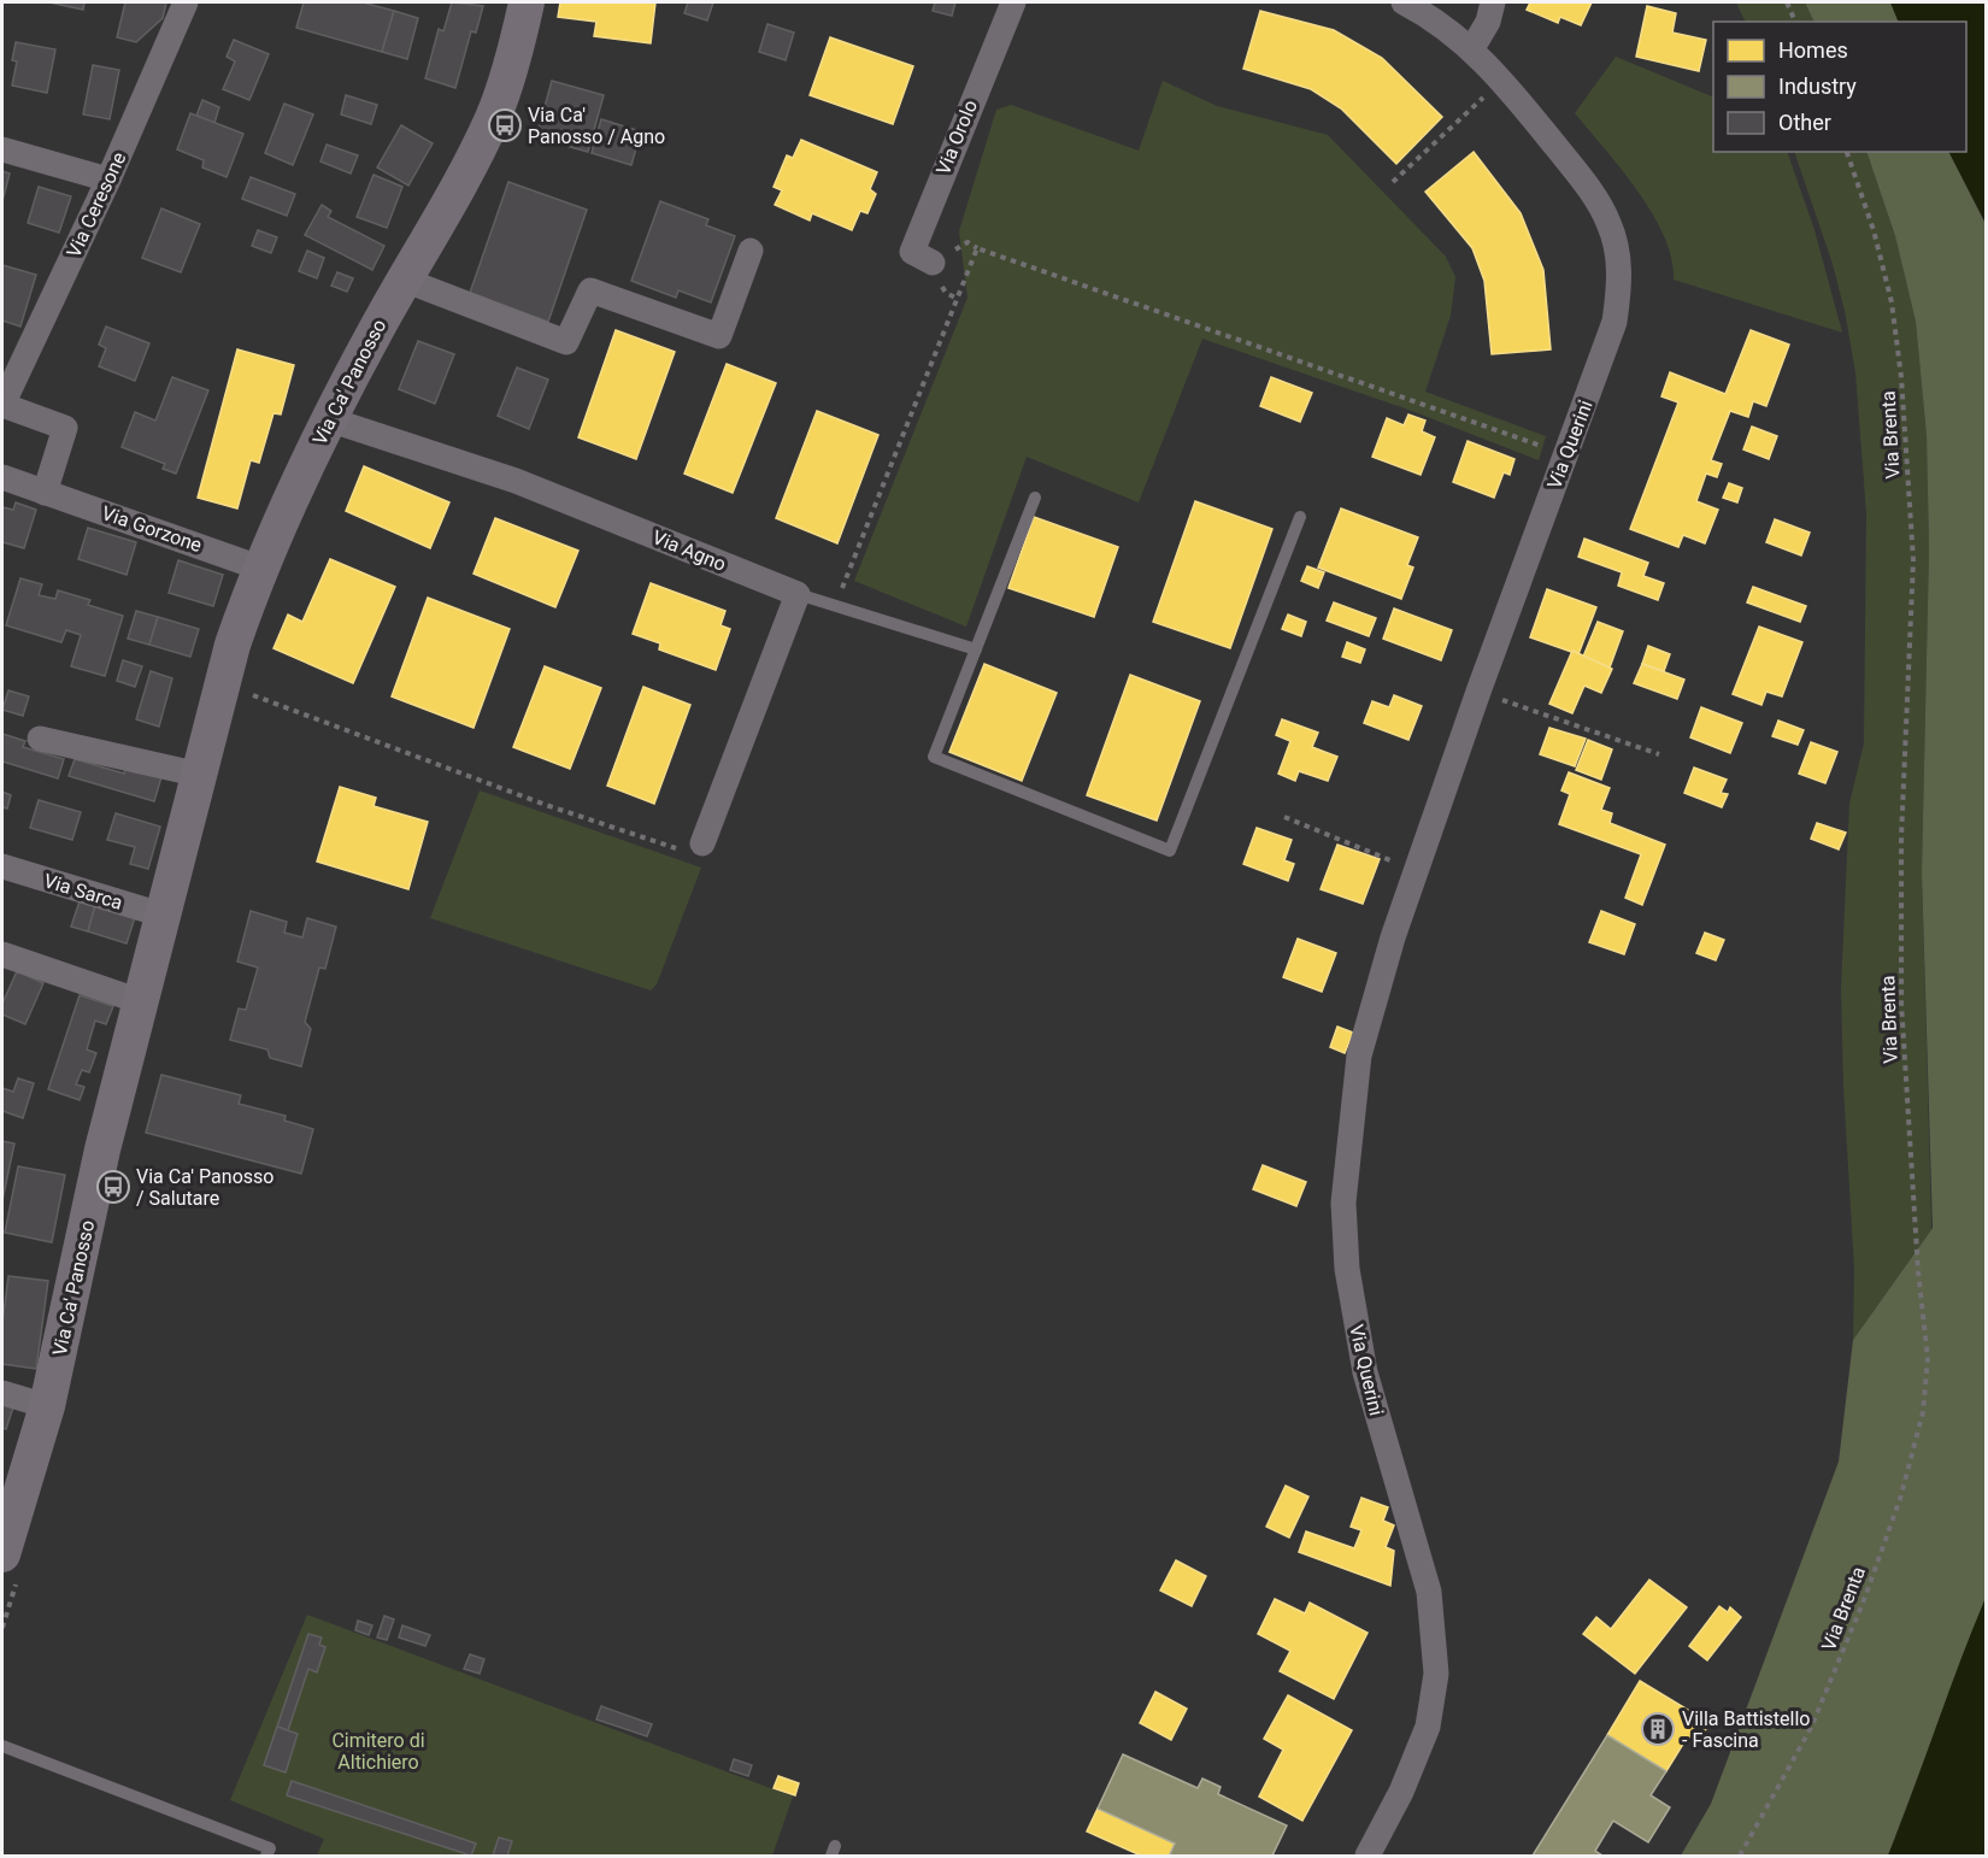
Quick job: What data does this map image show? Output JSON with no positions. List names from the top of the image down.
{
  "streets": {
    "street": [
      "Via Orolo",
      "Via Ceresone",
      "Via Ca' Panosso",
      "Via Querini",
      "Via Gorzone",
      "Via Agno",
      "Via Sarca"
    ],
    "path": ["Via Brenta"]
  },
  "crossings": [
    ["Via Ca' Panosso", "Via Gorzone"],
    ["Via Ca' Panosso", "Via Agno"],
    ["Via Ca' Panosso", "Via Sarca"]
  ],
  "parks": ["Cimitero di Altichiero"],
  "places": {
    "bus stop": ["Via Ca' Panosso / Agno", "Via Ca' Panosso / Salutare"],
    "building": ["Villa Battistello - Fascina"]
  },
  "legend": ["Homes", "Industry", "Other"]
}
